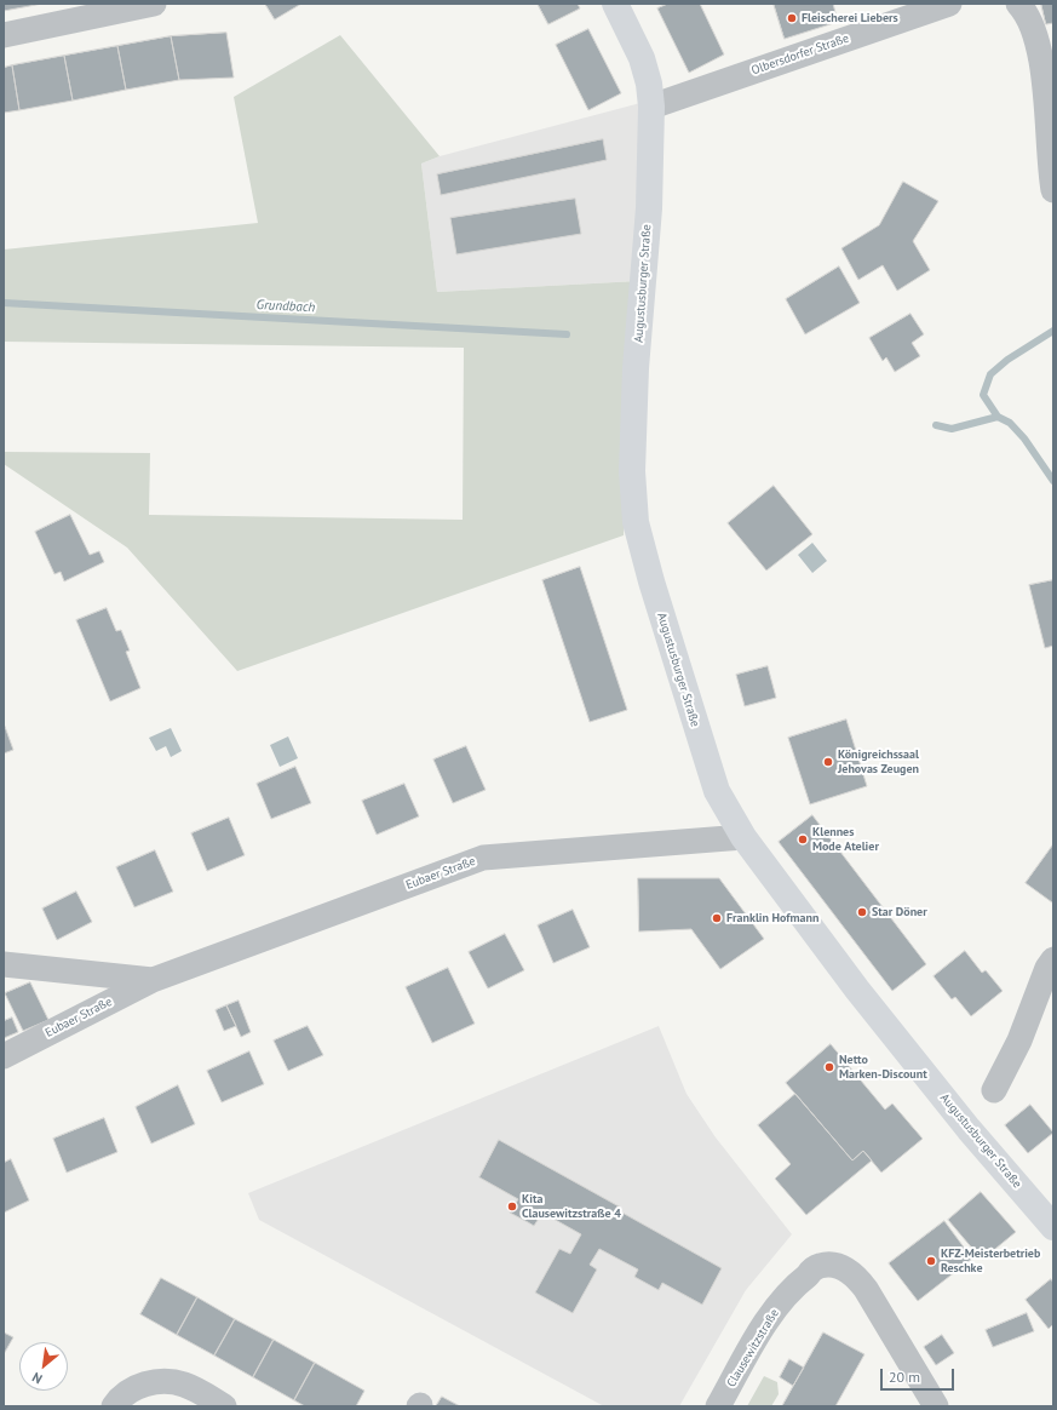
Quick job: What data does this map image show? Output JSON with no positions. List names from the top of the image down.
{
  "streets": {
    "main road": ["Augustusburger Straße"],
    "street": ["Olbersdorfer Straße", "Eubaer Straße", "Clausewitzstraße"]
  },
  "crossings": [
    ["Olbersdorfer Straße", "Augustusburger Straße"],
    ["Augustusburger Straße", "Eubaer Straße"]
  ],
  "water": ["Grundbach"],
  "places": [
    "Fleischerei Liebers",
    "Königreichssaal Jehovas Zeugen",
    "Klennes Mode Atelier",
    "Star Döner",
    "Franklin Hofmann",
    "Netto Marken-Discount",
    "Kita Clausewitzstraße 4",
    "KFZ-Meisterbetrieb Reschke"
  ],
  "scale_bar": "20 m",
  "north": "bottom left"
}
